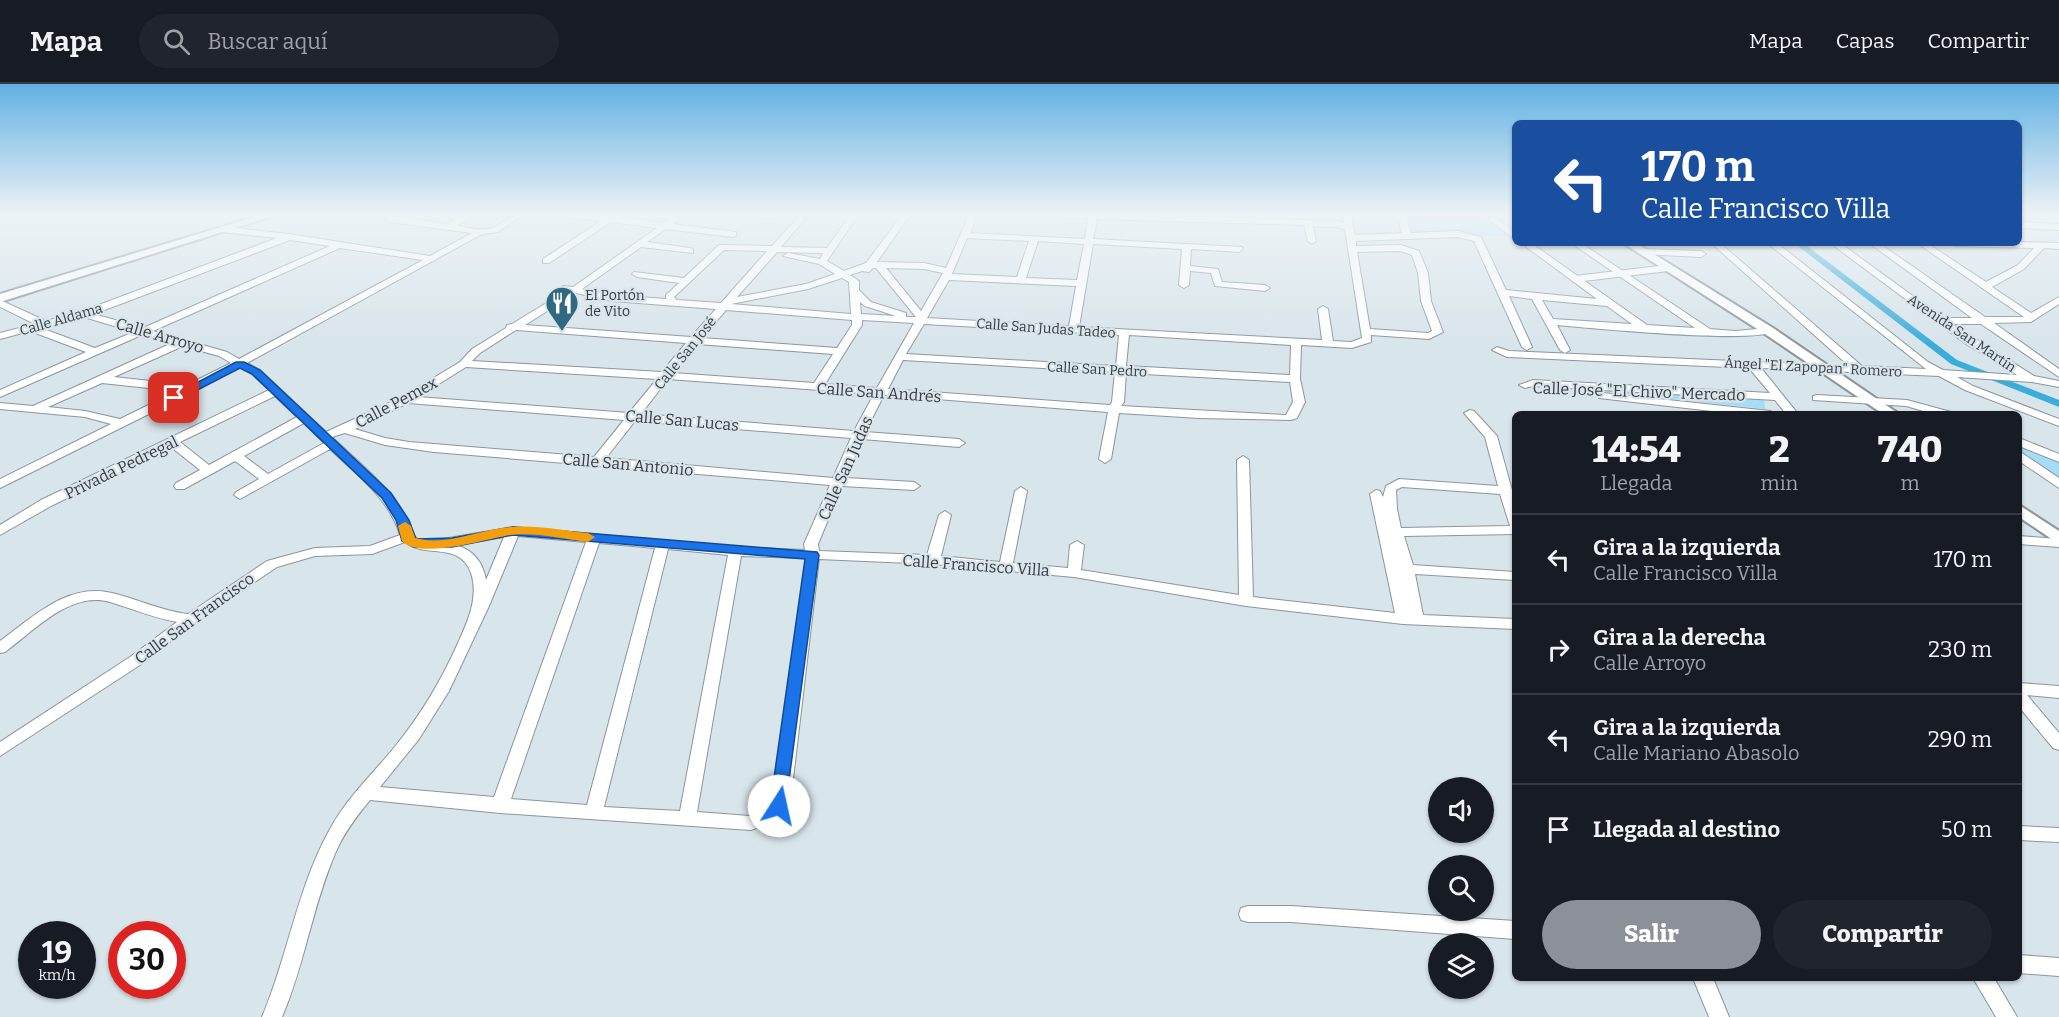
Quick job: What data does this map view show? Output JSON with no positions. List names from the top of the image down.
{
  "streets": {
    "street": [
      "Calle Aldama",
      "Calle San Judas Tadeo",
      "Avenida San Martín",
      "Calle Arroyo",
      "Calle San José",
      "Ángel \"El Zapopan\" Romero",
      "Calle San Pedro",
      "Calle José \"El Chivo\" Mercado",
      "Calle San Andrés",
      "Calle Pemex",
      "Calle San Lucas",
      "Calle San Antonio",
      "Privada Pedregal",
      "Calle San Judas",
      "Calle Francisco Villa",
      "Calle San Francisco"
    ]
  },
  "crossings": [
    ["Calle Aldama", "Calle Arroyo"],
    ["Calle San Judas Tadeo", "Calle San José"],
    ["Calle San Judas Tadeo", "Calle Pemex"],
    ["Calle San Judas Tadeo", "Calle San Judas"],
    ["Avenida San Martín", "Ángel \"El Zapopan\" Romero"],
    ["Calle Arroyo", "Calle Pemex"],
    ["Calle Arroyo", "Privada Pedregal"],
    ["Calle Arroyo", "Calle San Francisco"],
    ["Calle San José", "Calle San Andrés"],
    ["Calle San José", "Calle San Lucas"],
    ["Calle San José", "Calle San Antonio"],
    ["Calle San Pedro", "Calle San Andrés"],
    ["Calle San Pedro", "Calle San Judas"],
    ["Calle San Andrés", "Calle Pemex"],
    ["Calle San Andrés", "Calle San Judas"],
    ["Calle Pemex", "Calle San Lucas"],
    ["Calle Pemex", "Calle San Antonio"],
    ["Calle San Lucas", "Calle San Judas"],
    ["Calle San Antonio", "Calle San Judas"],
    ["Calle San Judas", "Calle Francisco Villa"]
  ],
  "places": {
    "restaurant": ["El Portón de Vito"]
  },
  "page": {
    "header": "Mapa",
    "search": "Buscar aquí",
    "nav": ["Mapa", "Capas", "Compartir"],
    "turn": ["170 m", "Calle Francisco Villa"],
    "eta": [
      "14:54",
      "Llegada",
      "2",
      "min",
      "740",
      "m"
    ],
    "list": [
      {
        "name": "Gira a la izquierda",
        "note": "Calle Francisco Villa",
        "value": "170 m"
      },
      {
        "name": "Gira a la derecha",
        "note": "Calle Arroyo",
        "value": "230 m"
      },
      {
        "name": "Gira a la izquierda",
        "note": "Calle Mariano Abasolo",
        "value": "290 m"
      },
      {
        "name": "Llegada al destino",
        "value": "50 m"
      }
    ],
    "buttons": ["Salir", "Compartir"],
    "speed": "19 km/h",
    "limit": "30"
  }
}
